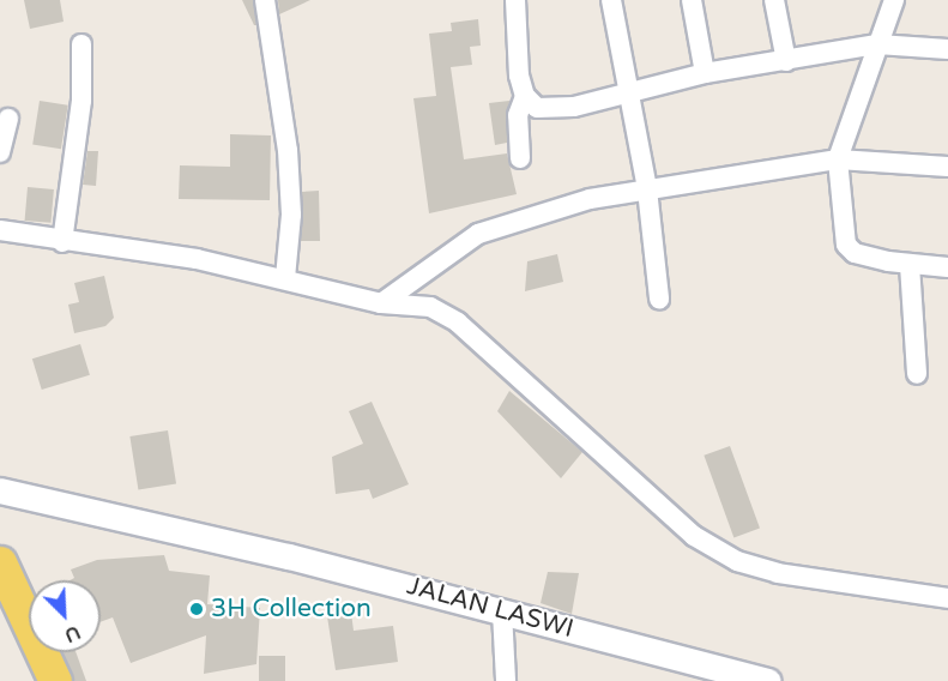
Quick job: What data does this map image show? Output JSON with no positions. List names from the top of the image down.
{
  "streets": {
    "street": ["JALAN LASWI"]
  },
  "places": ["3H Collection"],
  "north": "bottom right"
}
